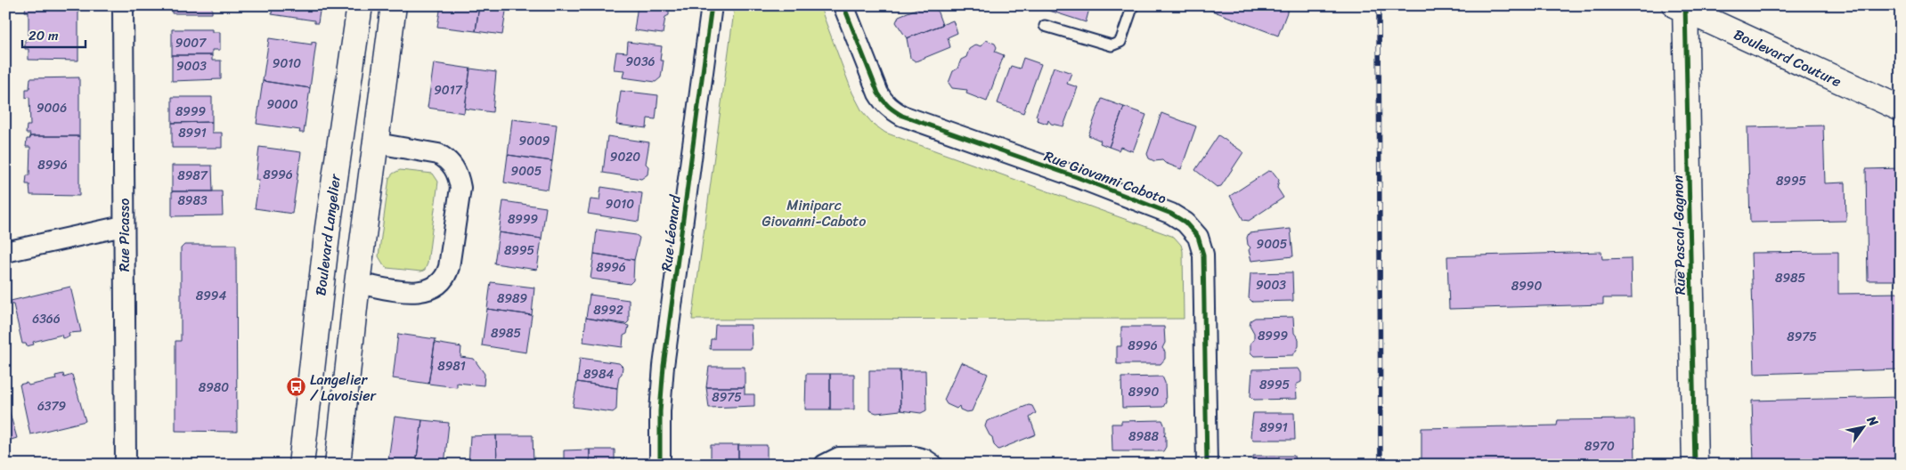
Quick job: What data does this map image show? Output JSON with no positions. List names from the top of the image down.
{
  "streets": {
    "main road": ["Boulevard Couture", "Boulevard Langelier", "Rue Pascal-Gagnon"],
    "street": ["Rue Giovanni Caboto", "Rue Léonard", "Rue Picasso"]
  },
  "crossings": [
    ["Boulevard Couture", "Rue Pascal-Gagnon"]
  ],
  "parks": ["Miniparc Giovanni-Caboto"],
  "places": {
    "bus stop": ["Langelier / Lavoisier"]
  },
  "house_numbers": [
    "9007",
    "9036",
    "9010",
    "9003",
    "9017",
    "9000",
    "9006",
    "8999",
    "8991",
    "9009",
    "9020",
    "8996",
    "9005",
    "8996",
    "8987",
    "8995",
    "8983",
    "9010",
    "8999",
    "9005",
    "8995",
    "8996",
    "8985",
    "9003",
    "8990",
    "8994",
    "8989",
    "8992",
    "6366",
    "8985",
    "8999",
    "8975",
    "8996",
    "8981",
    "8984",
    "8995",
    "8980",
    "8990",
    "8975",
    "6379",
    "8991",
    "8988",
    "8970"
  ],
  "scale_bar": "20 m",
  "north": "top right"
}
